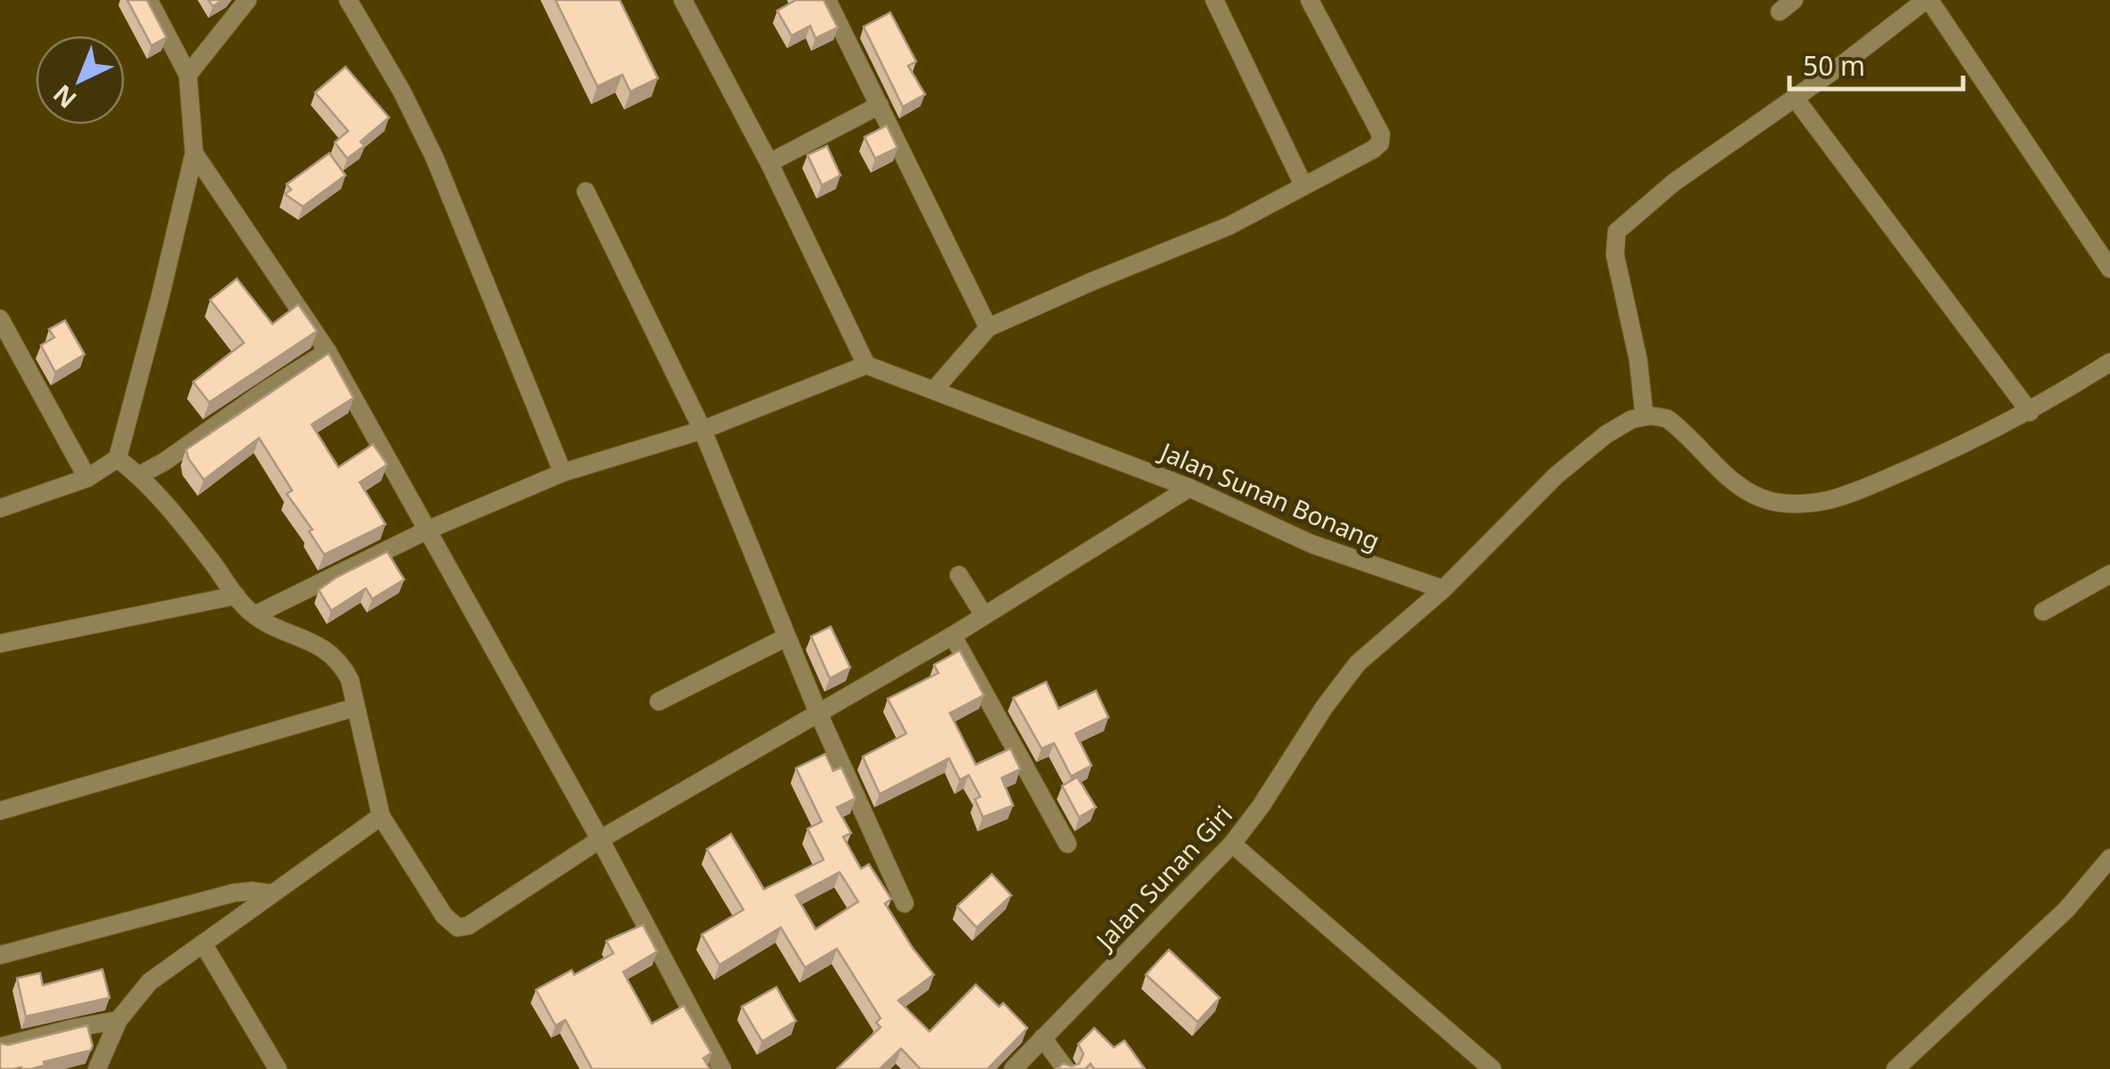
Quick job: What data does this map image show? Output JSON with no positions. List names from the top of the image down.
{
  "streets": {
    "street": ["Jalan Sunan Bonang", "Jalan Sunan Giri"]
  },
  "crossings": [
    ["Jalan Sunan Bonang", "Jalan Sunan Giri"]
  ],
  "scale_bar": "50 m",
  "north": "bottom left"
}
